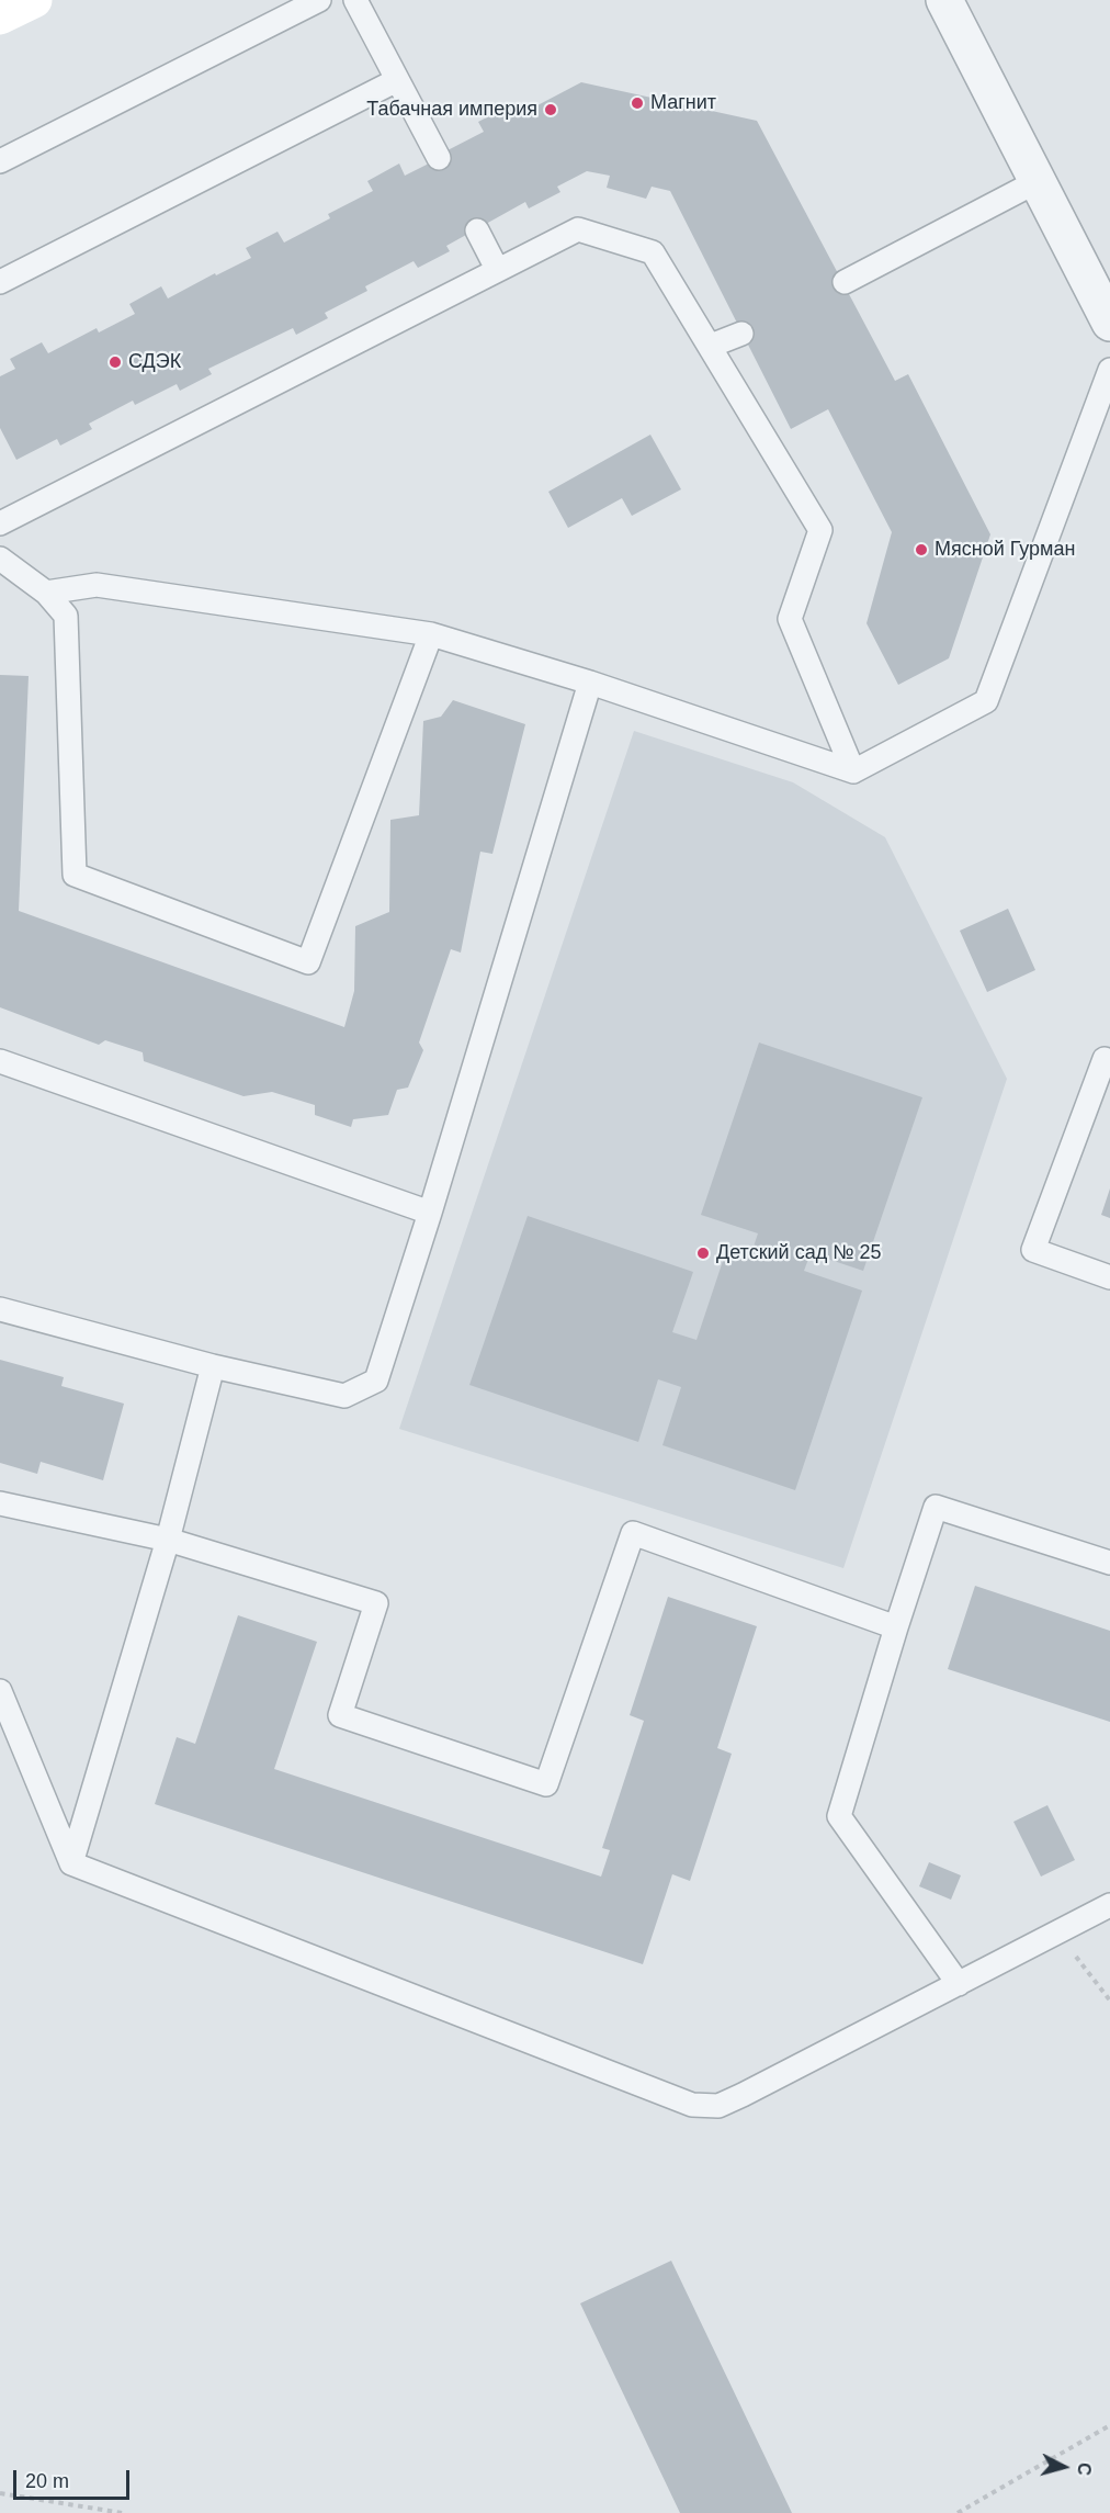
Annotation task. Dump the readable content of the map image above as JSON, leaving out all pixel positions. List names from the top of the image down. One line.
{"places":["Магнит","Табачная империя","СДЭК","Мясной Гурман","Детский сад № 25"],"scale_bar":"20 m","north":"right"}
